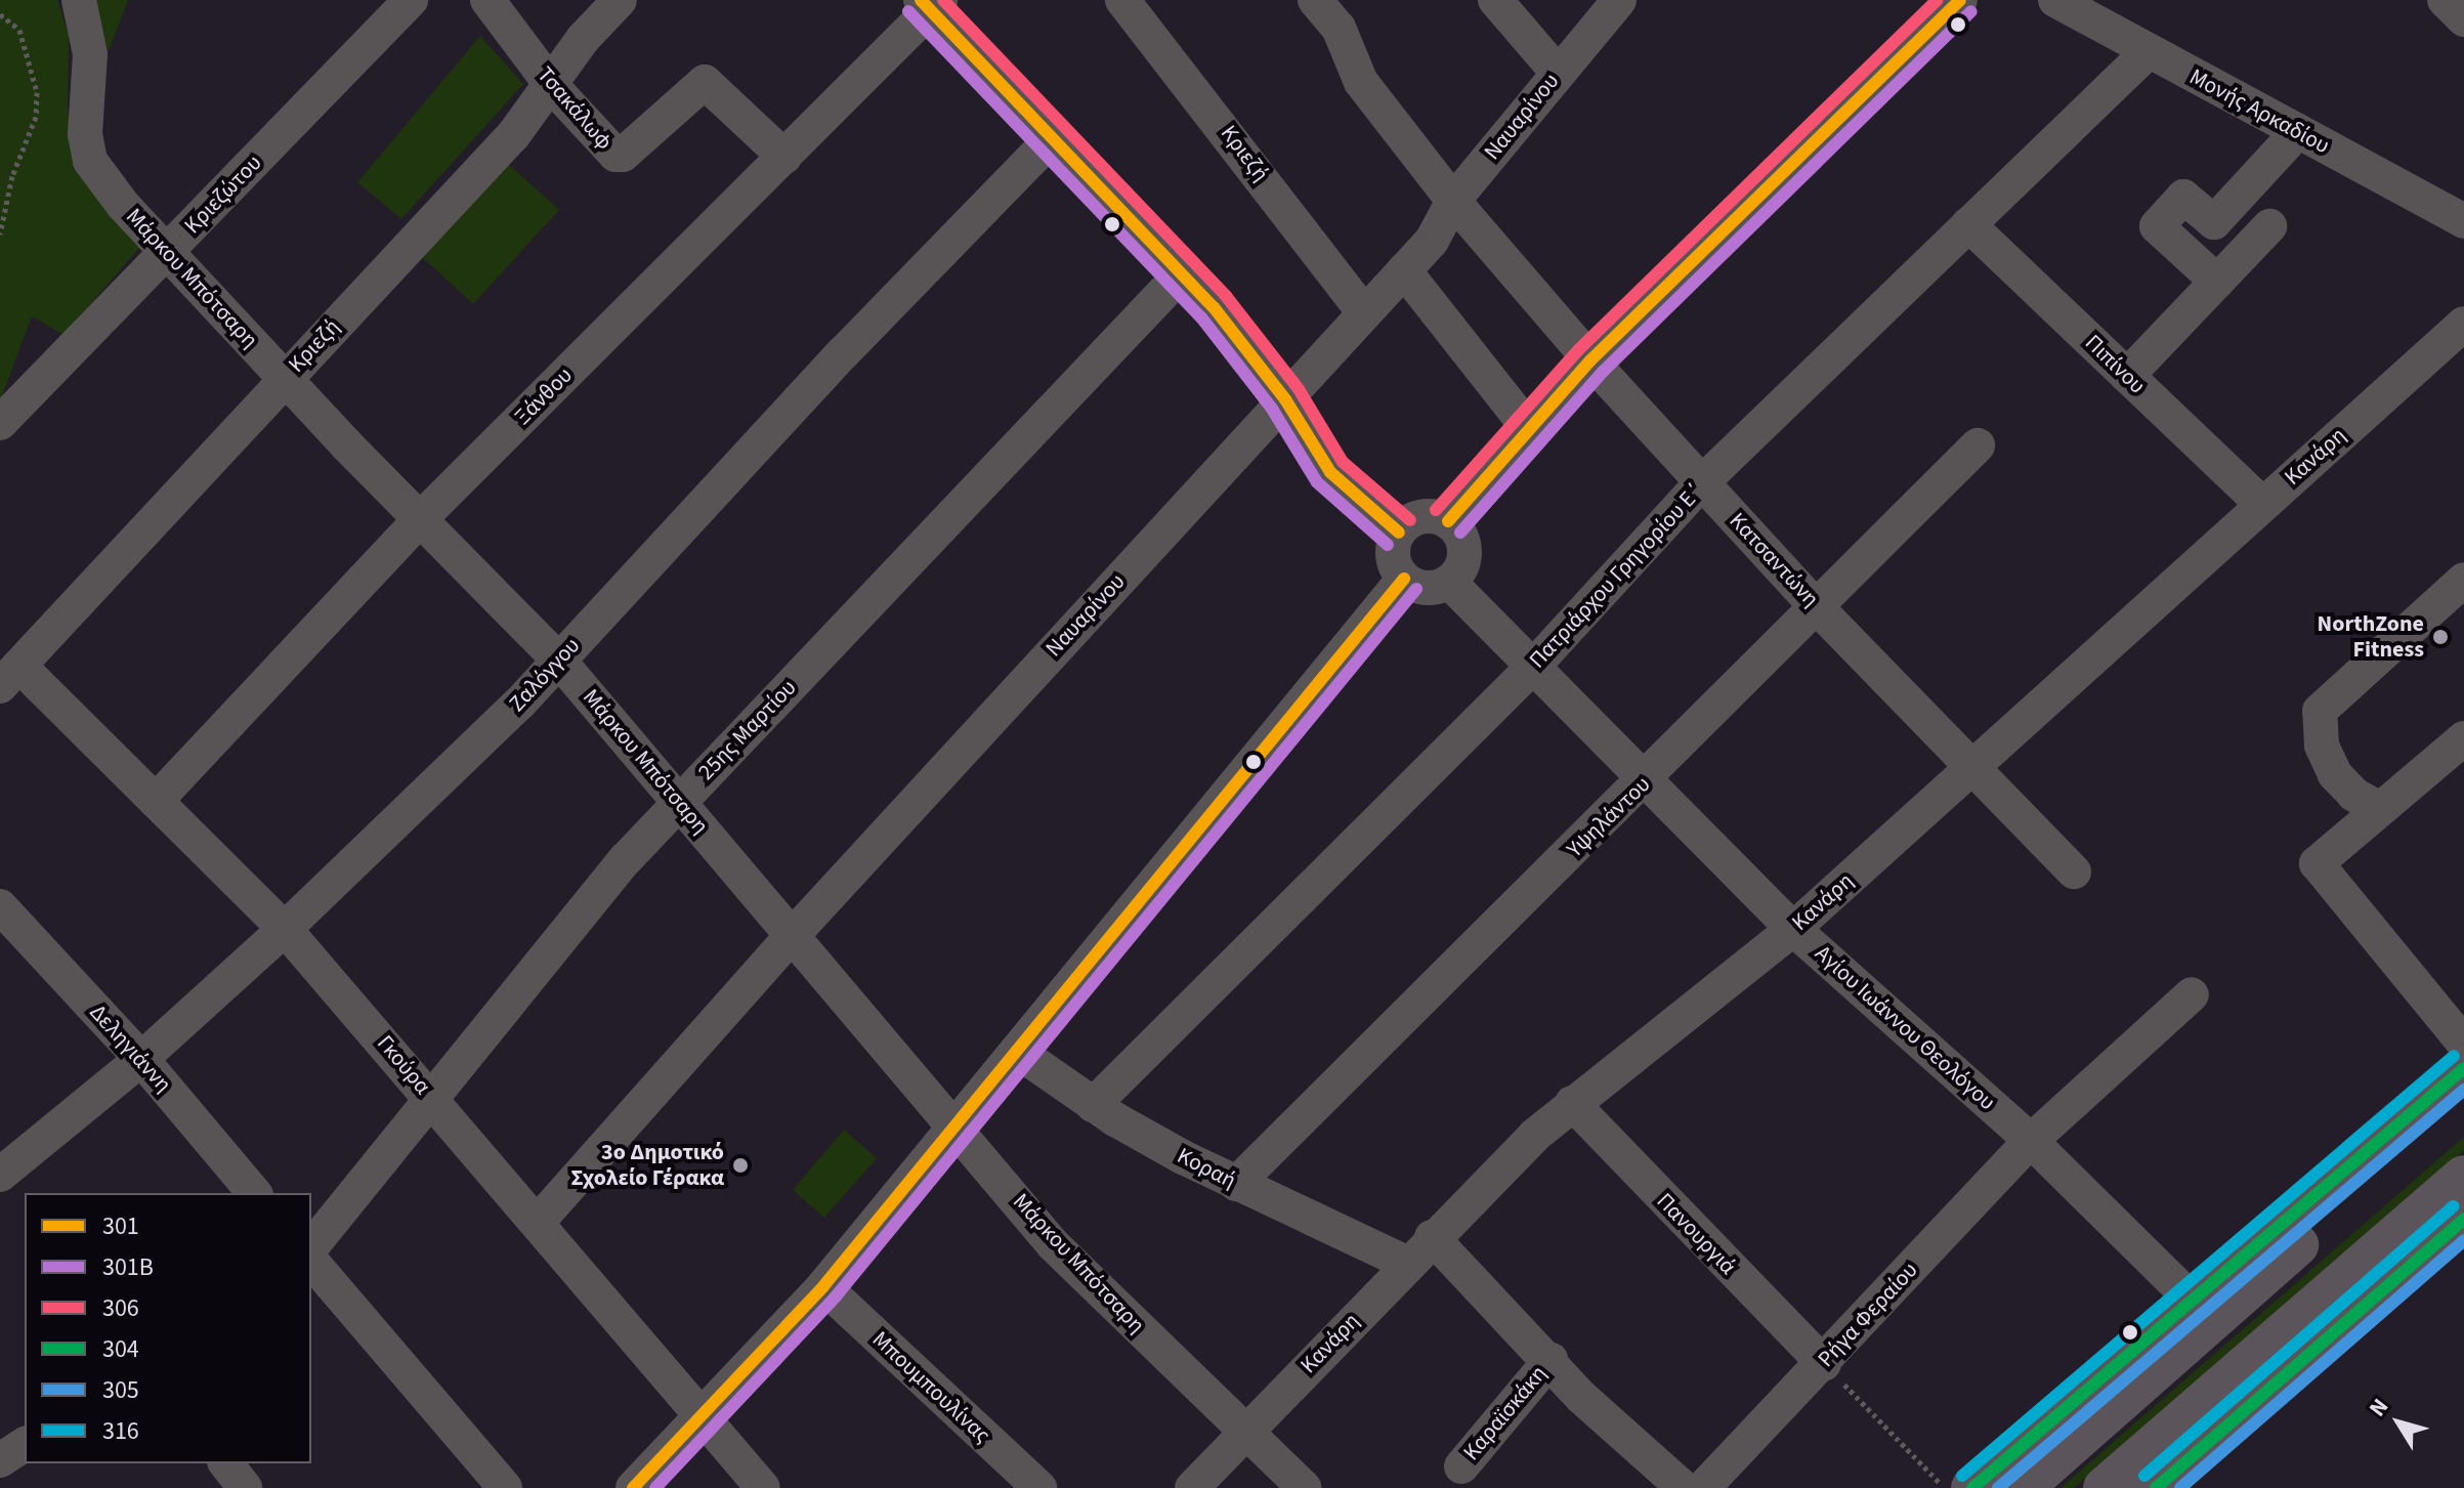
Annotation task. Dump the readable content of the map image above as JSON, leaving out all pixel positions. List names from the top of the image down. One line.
{"streets":{"street":["Τσακάλωφ","Μονής Αρκαδίου","Ναυαρίνου","Κριεζή","Κριεζώτου","Μάρκου Μπότσαρη","Πιπίνου","Ξάνθου","Κανάρη","Κατσαντώνη","Πατριάρχου Γρηγορίου Ε΄","Ζαλόγγου","25ης Μαρτίου","Υψηλάντου","Αγίου Ιωάννου Θεολόγου","Δεληγιάννη","Γκούρα","Κοραή","Πανουργιά","Ρήγα Φεραίου","Μπουμπουλίνας","Καραϊσκάκη"]},"crossings":[["Τσακάλωφ","Κριεζή"],["Τσακάλωφ","Ξάνθου"],["Μονής Αρκαδίου","Πατριάρχου Γρηγορίου Ε΄"],["Ναυαρίνου","Κριεζή"],["Ναυαρίνου","Μάρκου Μπότσαρη"],["Ναυαρίνου","Κατσαντώνη"],["Ναυαρίνου","Γκούρα"],["Κριεζή","Μάρκου Μπότσαρη"],["Κριεζή","Γκούρα"],["Κριεζώτου","Μάρκου Μπότσαρη"],["Μάρκου Μπότσαρη","Ξάνθου"],["Μάρκου Μπότσαρη","Κανάρη"],["Μάρκου Μπότσαρη","Ζαλόγγου"],["Μάρκου Μπότσαρη","25ης Μαρτίου"],["Πιπίνου","Κανάρη"],["Πιπίνου","Πατριάρχου Γρηγορίου Ε΄"],["Ξάνθου","Γκούρα"],["Κανάρη","Κατσαντώνη"],["Κανάρη","Αγίου Ιωάννου Θεολόγου"],["Κανάρη","Κοραή"],["Κανάρη","Πανουργιά"],["Κατσαντώνη","Πατριάρχου Γρηγορίου Ε΄"],["Κατσαντώνη","Υψηλάντου"],["Πατριάρχου Γρηγορίου Ε΄","Αγίου Ιωάννου Θεολόγου"],["Πατριάρχου Γρηγορίου Ε΄","Κοραή"],["Ζαλόγγου","Δεληγιάννη"],["Ζαλόγγου","Γκούρα"],["25ης Μαρτίου","Γκούρα"],["Υψηλάντου","Αγίου Ιωάννου Θεολόγου"],["Υψηλάντου","Κοραή"],["Αγίου Ιωάννου Θεολόγου","Ρήγα Φεραίου"],["Πανουργιά","Ρήγα Φεραίου"]],"places":["NorthZone Fitness","3ο Δημοτικό Σχολείο Γέρακα"],"lines":["transit line 301","transit line 306","transit line 301B","transit line 316","transit line 304","transit line 305"],"legend":["301","301B","306","304","305","316"],"north":"top left"}
